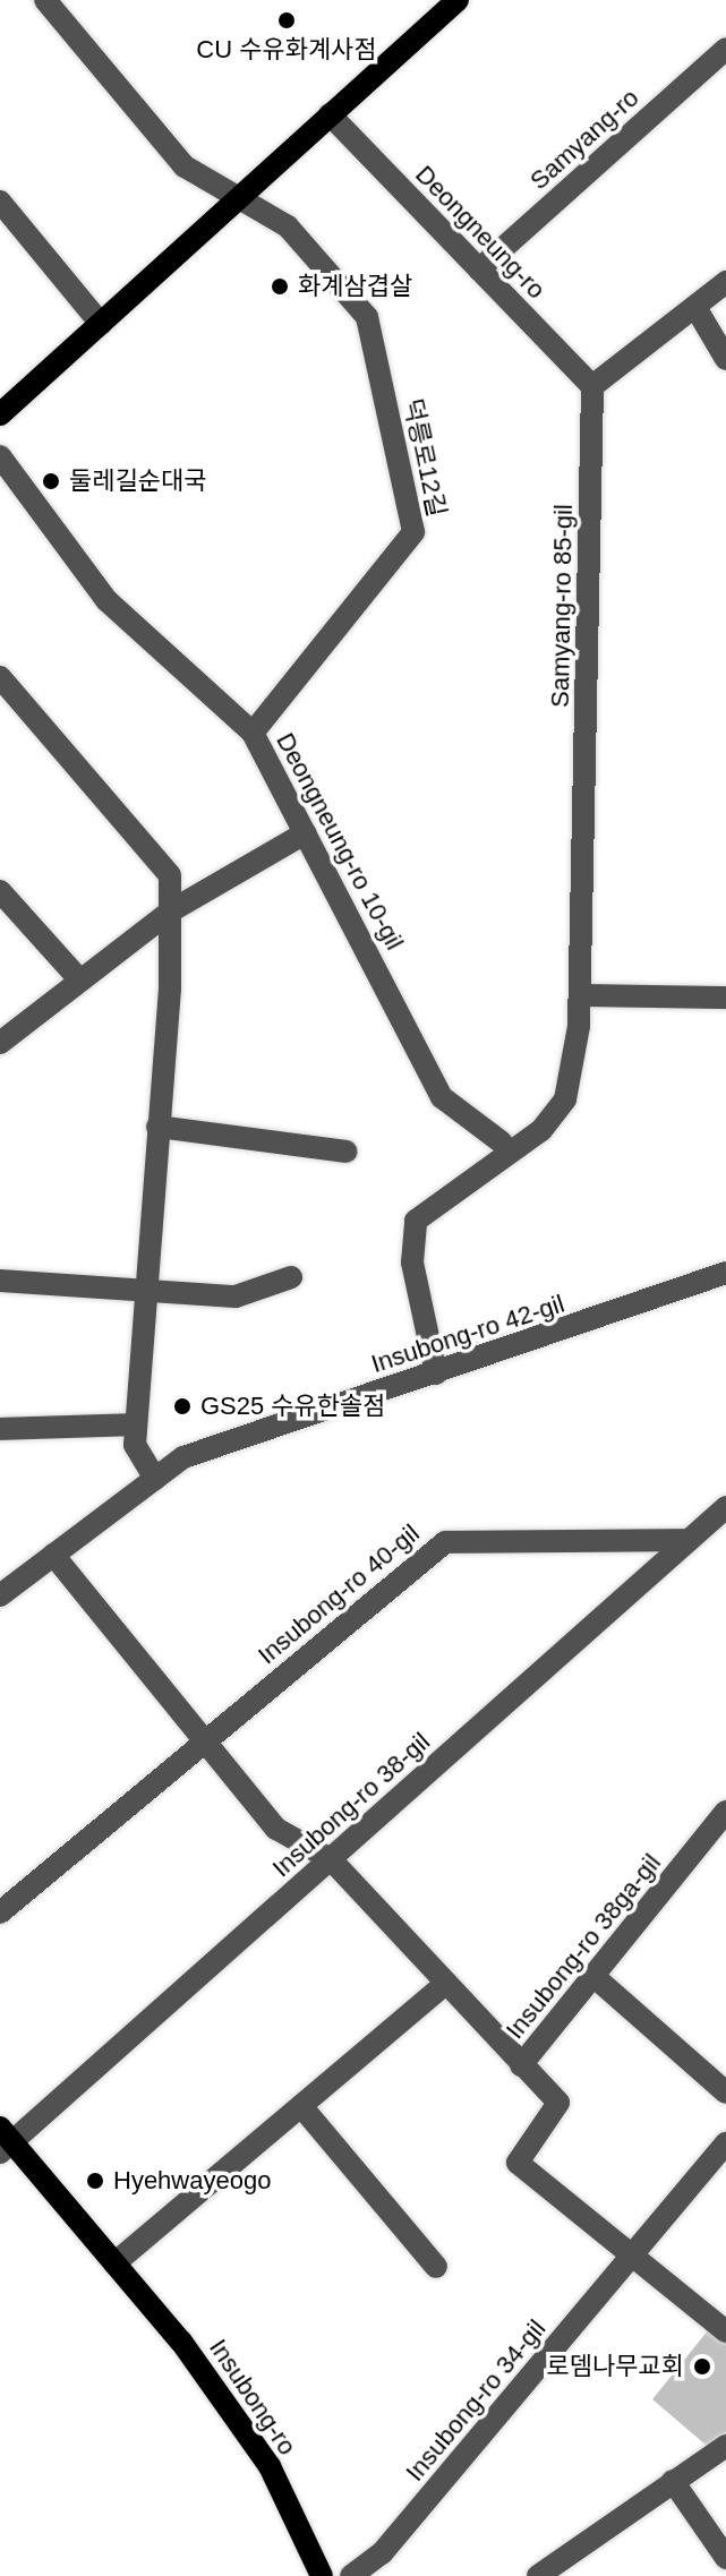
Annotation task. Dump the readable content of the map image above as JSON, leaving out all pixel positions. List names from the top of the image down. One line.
{"streets":{"main road":["Insubong-ro"],"street":["Samyang-ro","Deongneung-ro","덕릉로12길","Samyang-ro 85-gil","Deongneung-ro 10-gil","Insubong-ro 42-gil","Insubong-ro 40-gil","Insubong-ro 38-gil","Insubong-ro 38ga-gil","Insubong-ro 34-gil"]},"crossings":[["Samyang-ro","Deongneung-ro"],["Deongneung-ro","Samyang-ro 85-gil"],["덕릉로12길","Deongneung-ro 10-gil"],["Samyang-ro 85-gil","Insubong-ro 42-gil"],["Insubong-ro 40-gil","Insubong-ro 38-gil"],["Insubong-ro 38-gil","Insubong-ro 38ga-gil"],["Insubong-ro 38-gil","Insubong-ro"]],"places":["CU 수유화계사점","화계삼겹살","둘레길순대국","GS25 수유한솔점","Hyehwayeogo","로뎀나무교회"]}
